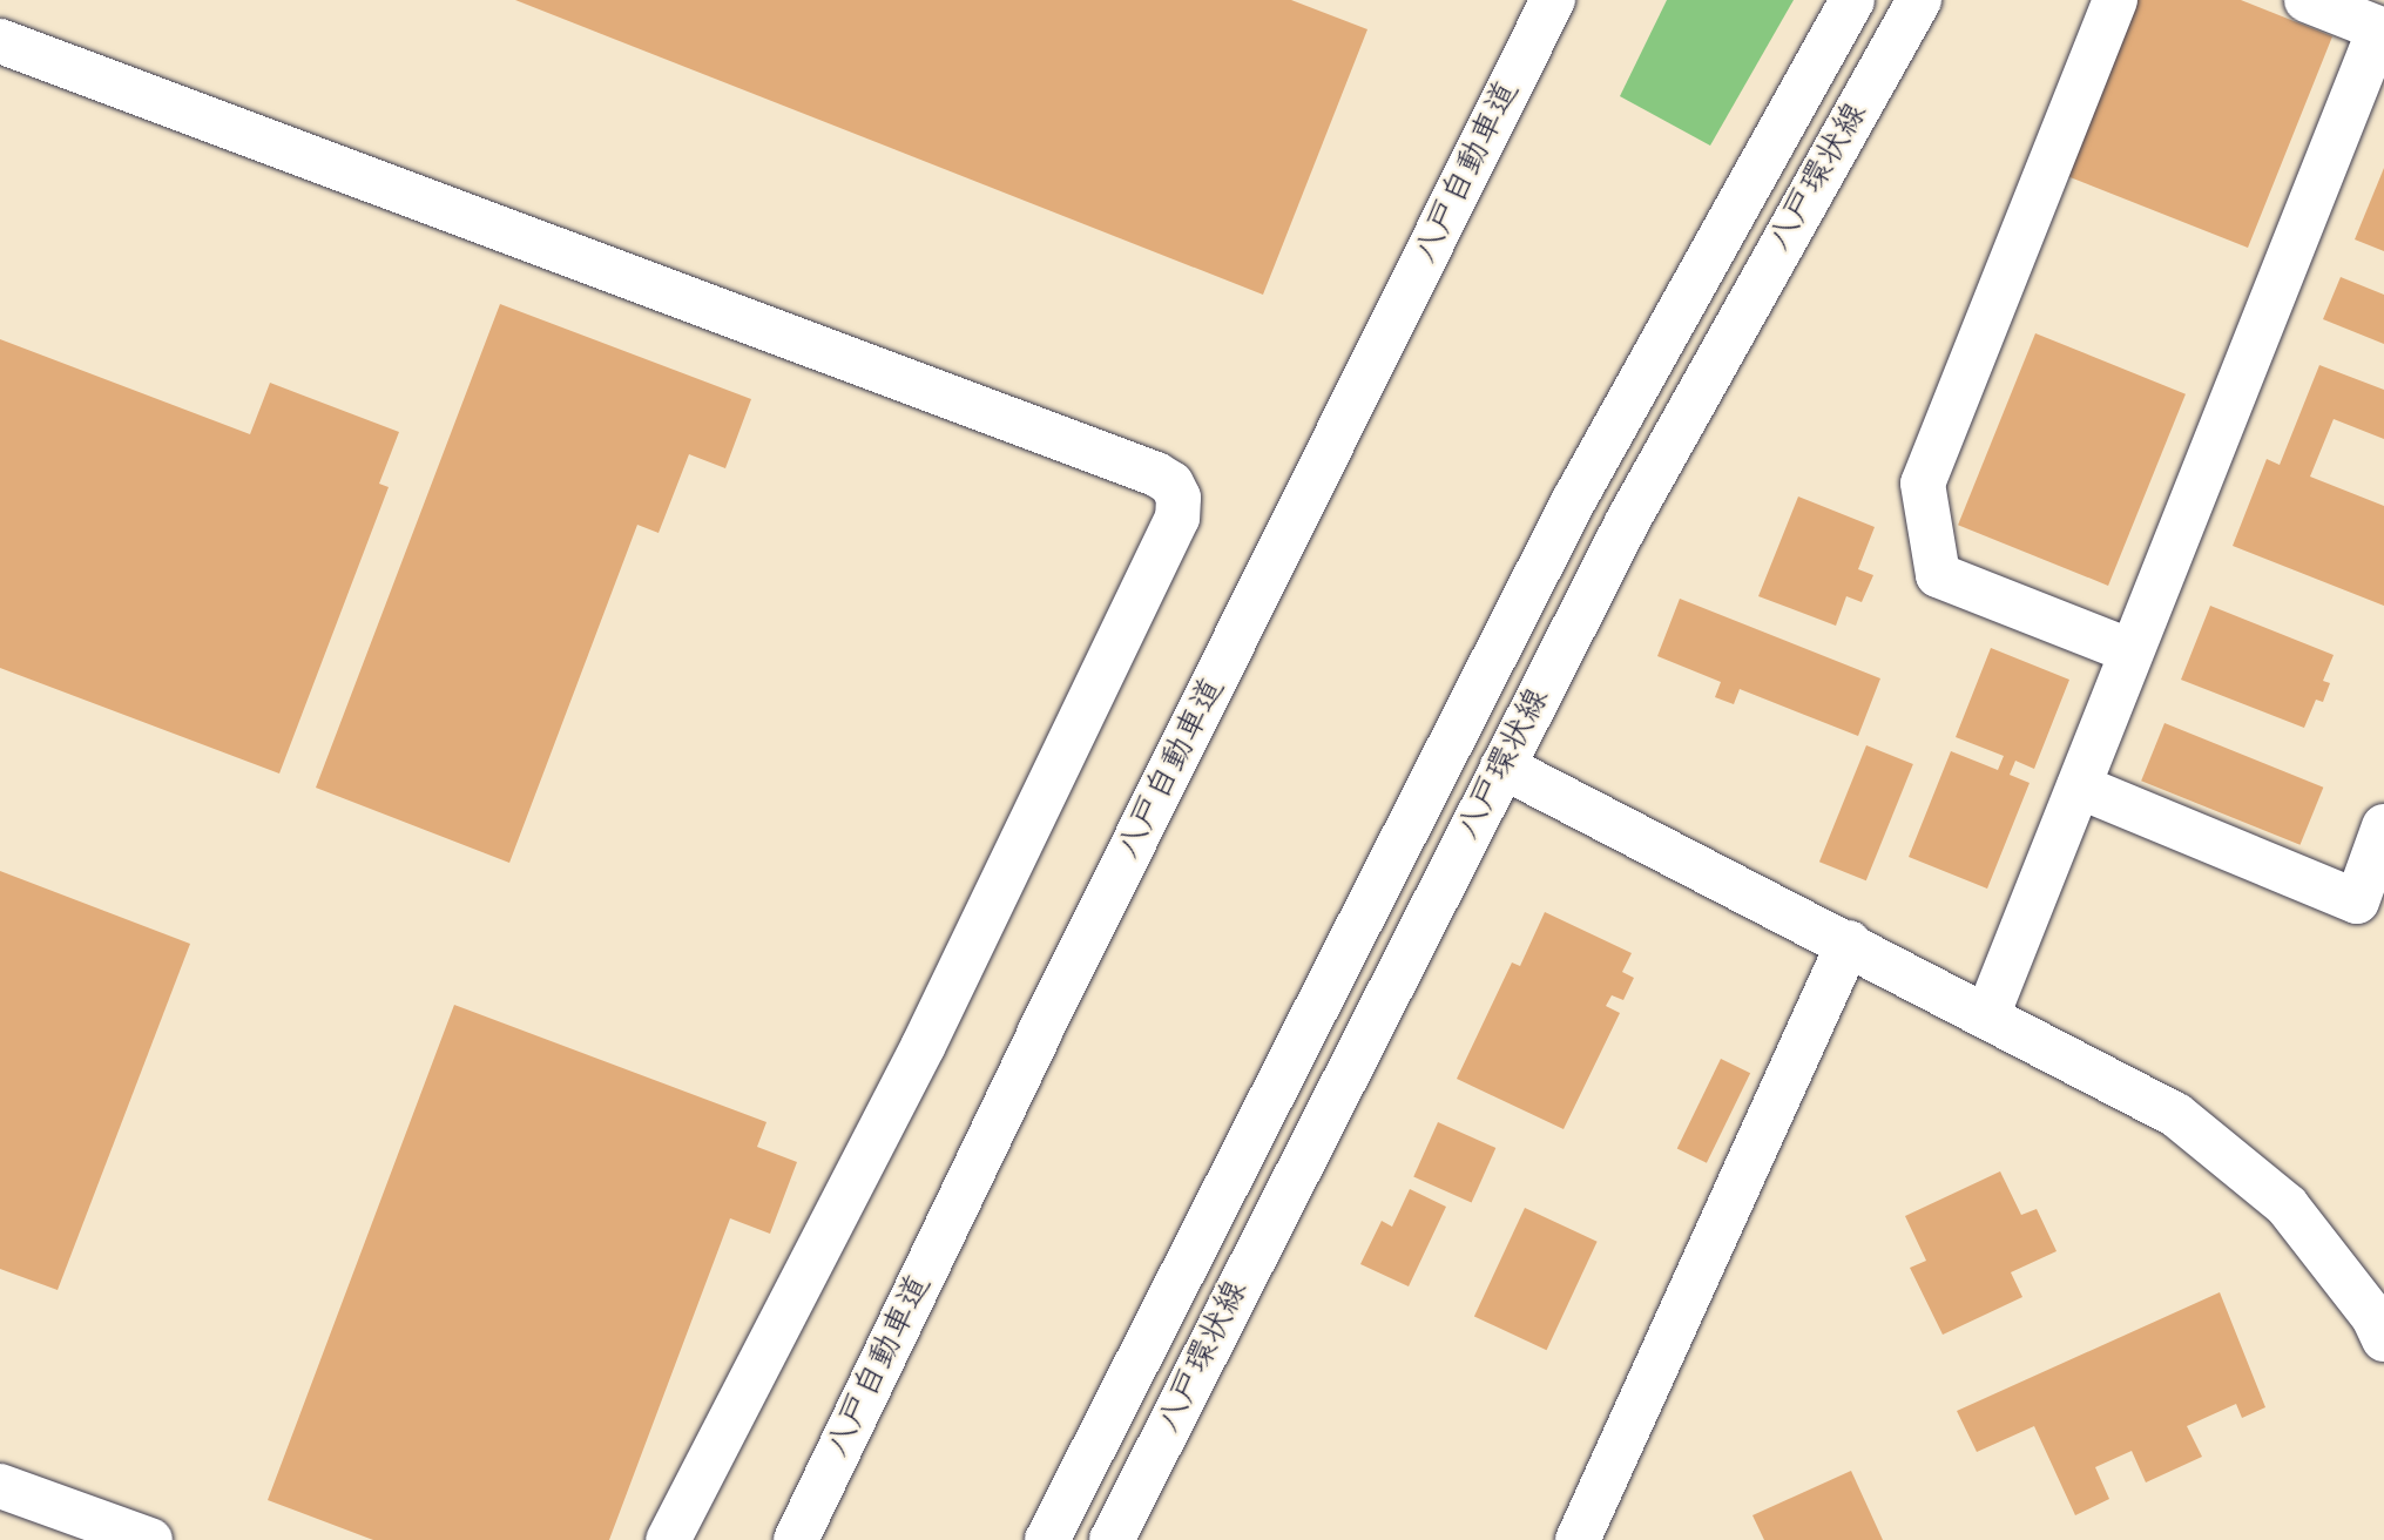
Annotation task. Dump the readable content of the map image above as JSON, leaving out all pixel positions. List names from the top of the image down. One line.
{"streets":{"main road":["八戸自動車道","八戸環状線"]}}
